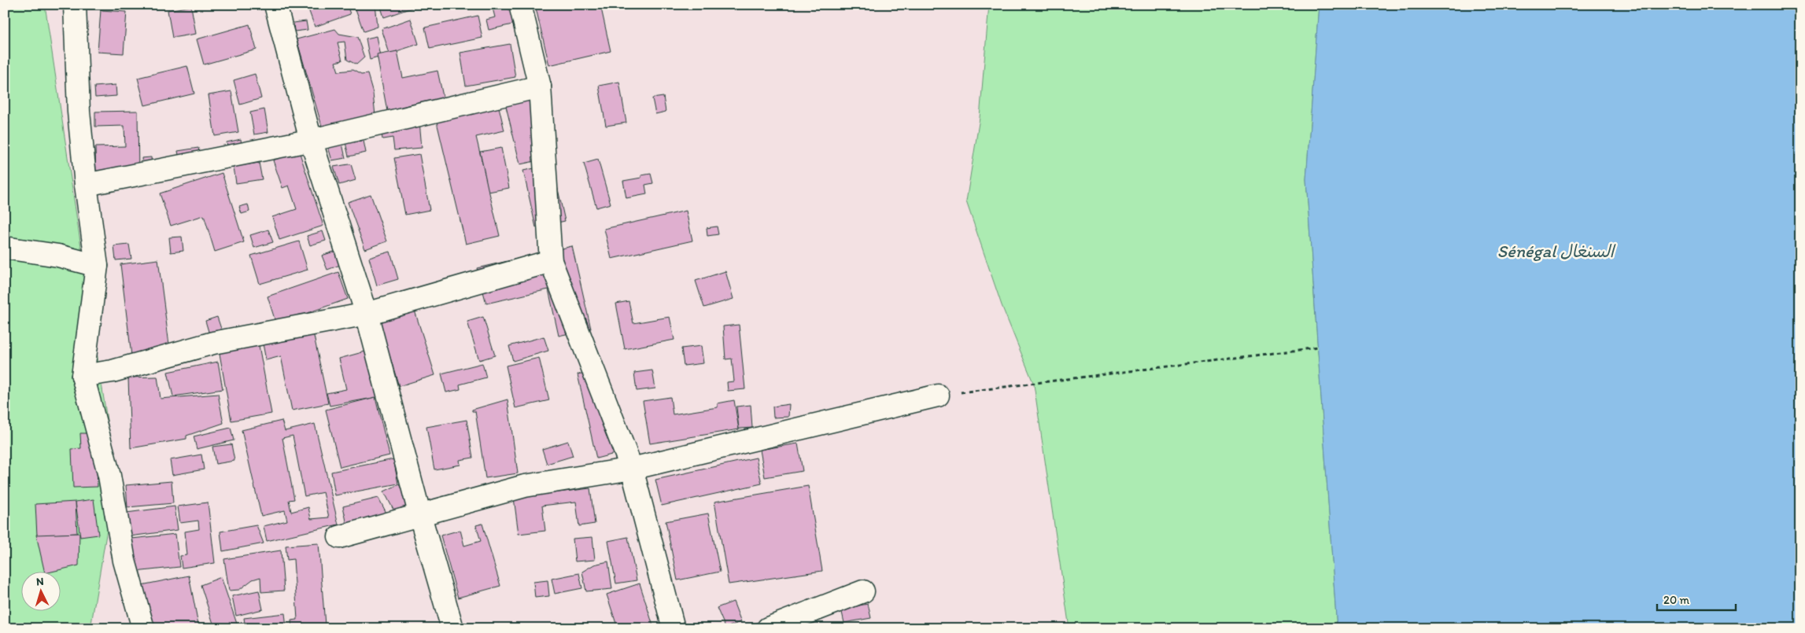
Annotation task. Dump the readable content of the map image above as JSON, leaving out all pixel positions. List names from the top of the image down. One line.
{"water":["Sénégal السنغال"],"scale_bar":"20 m","north":"top"}
